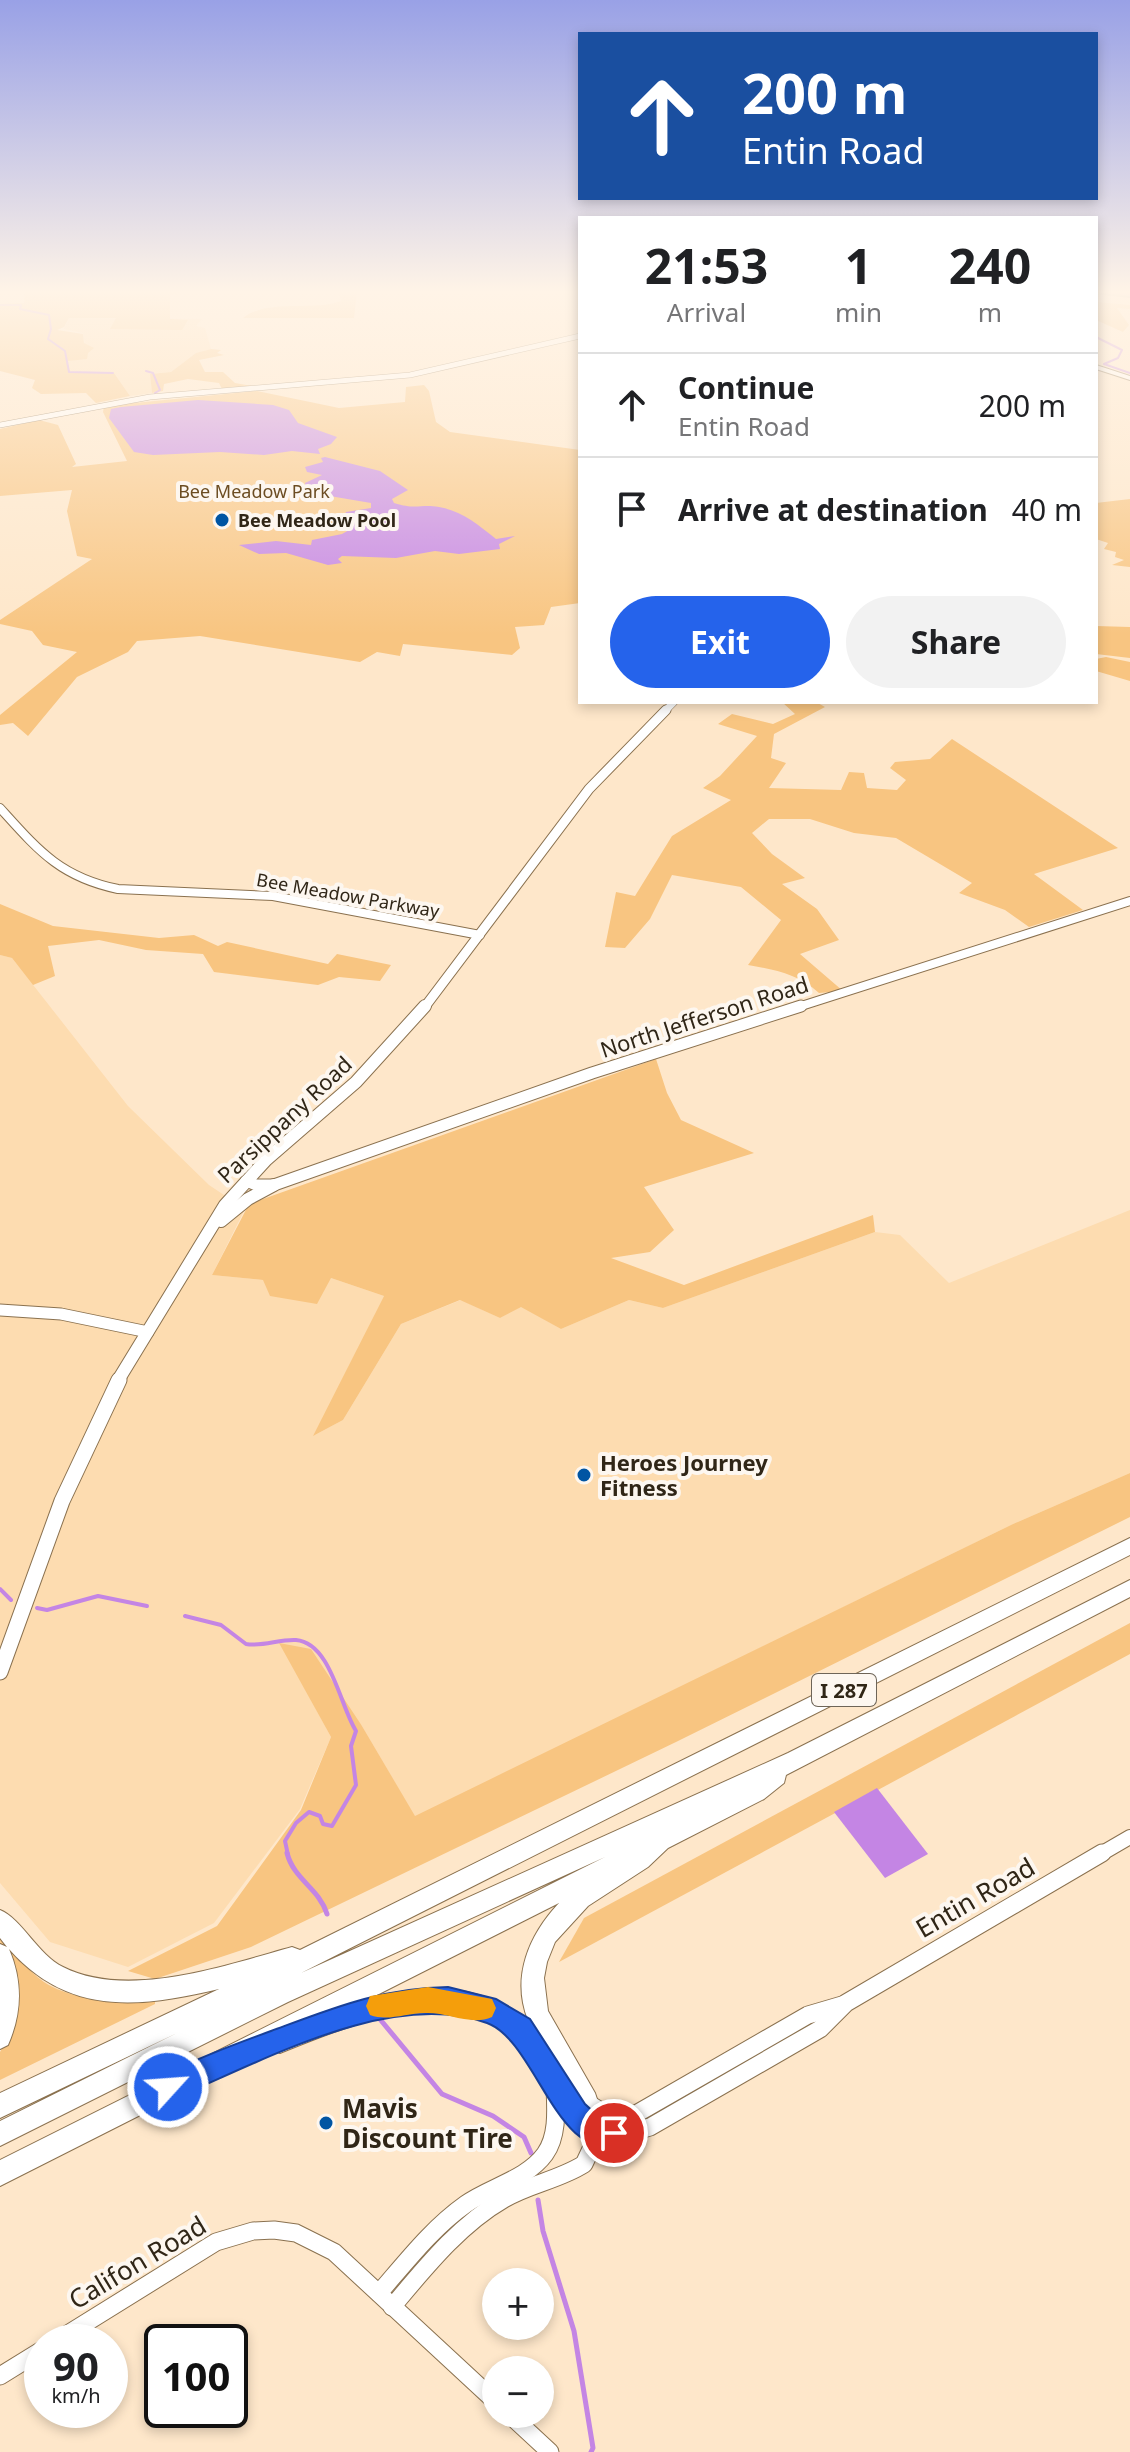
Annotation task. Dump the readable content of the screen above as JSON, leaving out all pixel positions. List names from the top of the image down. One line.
{"streets":{"highway":["I 287"],"main road":["Parsippany Road"],"street":["Bee Meadow Parkway","North Jefferson Road","Entin Road","Califon Road"]},"crossings":[["Bee Meadow Parkway","Parsippany Road"],["North Jefferson Road","Parsippany Road"]],"parks":["Bee Meadow Park"],"places":["Bee Meadow Pool","Heroes Journey Fitness","Mavis Discount Tire"],"page":{"turn":["200 m","Entin Road"],"eta":["21:53","Arrival","1","min","240","m"],"list":[{"name":"Continue","note":"Entin Road","value":"200 m"},{"name":"Arrive at destination","value":"40 m"}],"buttons":["Exit","Share"],"map_buttons":["+","−"],"speed":"90 km/h","limit":"100"}}
